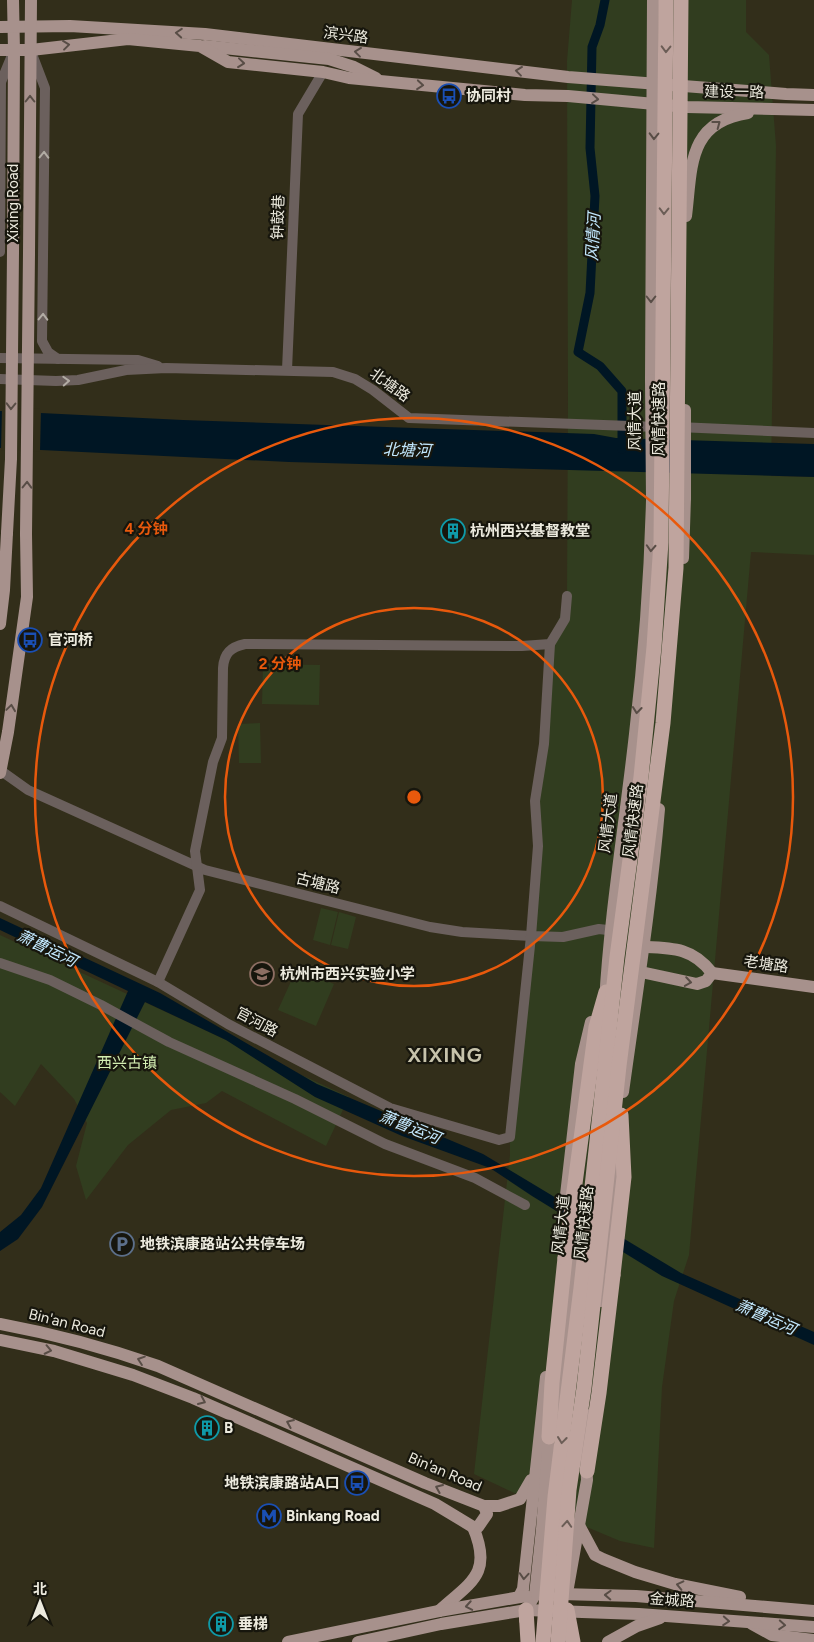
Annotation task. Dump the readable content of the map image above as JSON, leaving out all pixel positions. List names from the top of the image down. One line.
{"streets":{"highway":["风情快速路"],"main road":["滨兴路","建设一路","Xixing Road","风情大道","老塘路","Bin'an Road","金城路"],"street":["钟鼓巷","北塘路","古塘路","官河路"]},"crossings":[["滨兴路","建设一路"],["滨兴路","Xixing Road"],["滨兴路","风情大道"],["建设一路","风情大道"],["Xixing Road","北塘路"],["Xixing Road","古塘路"],["钟鼓巷","北塘路"],["风情快速路","风情大道"],["风情大道","古塘路"],["风情大道","金城路"],["古塘路","官河路"]],"districts":["XIXING"],"water":["风情河","北塘河","萧曹运河"],"parks":["西兴古镇"],"places":{"bus stop":["协同村","官河桥","地铁滨康路站A口"],"building":["杭州西兴基督教堂","B","垂梯"],"school or university":["杭州市西兴实验小学"],"parking":["地铁滨康路站公共停车场"],"metro station":["Binkang Road"]},"north":"top","rings":["4 分钟","2 分钟"]}
